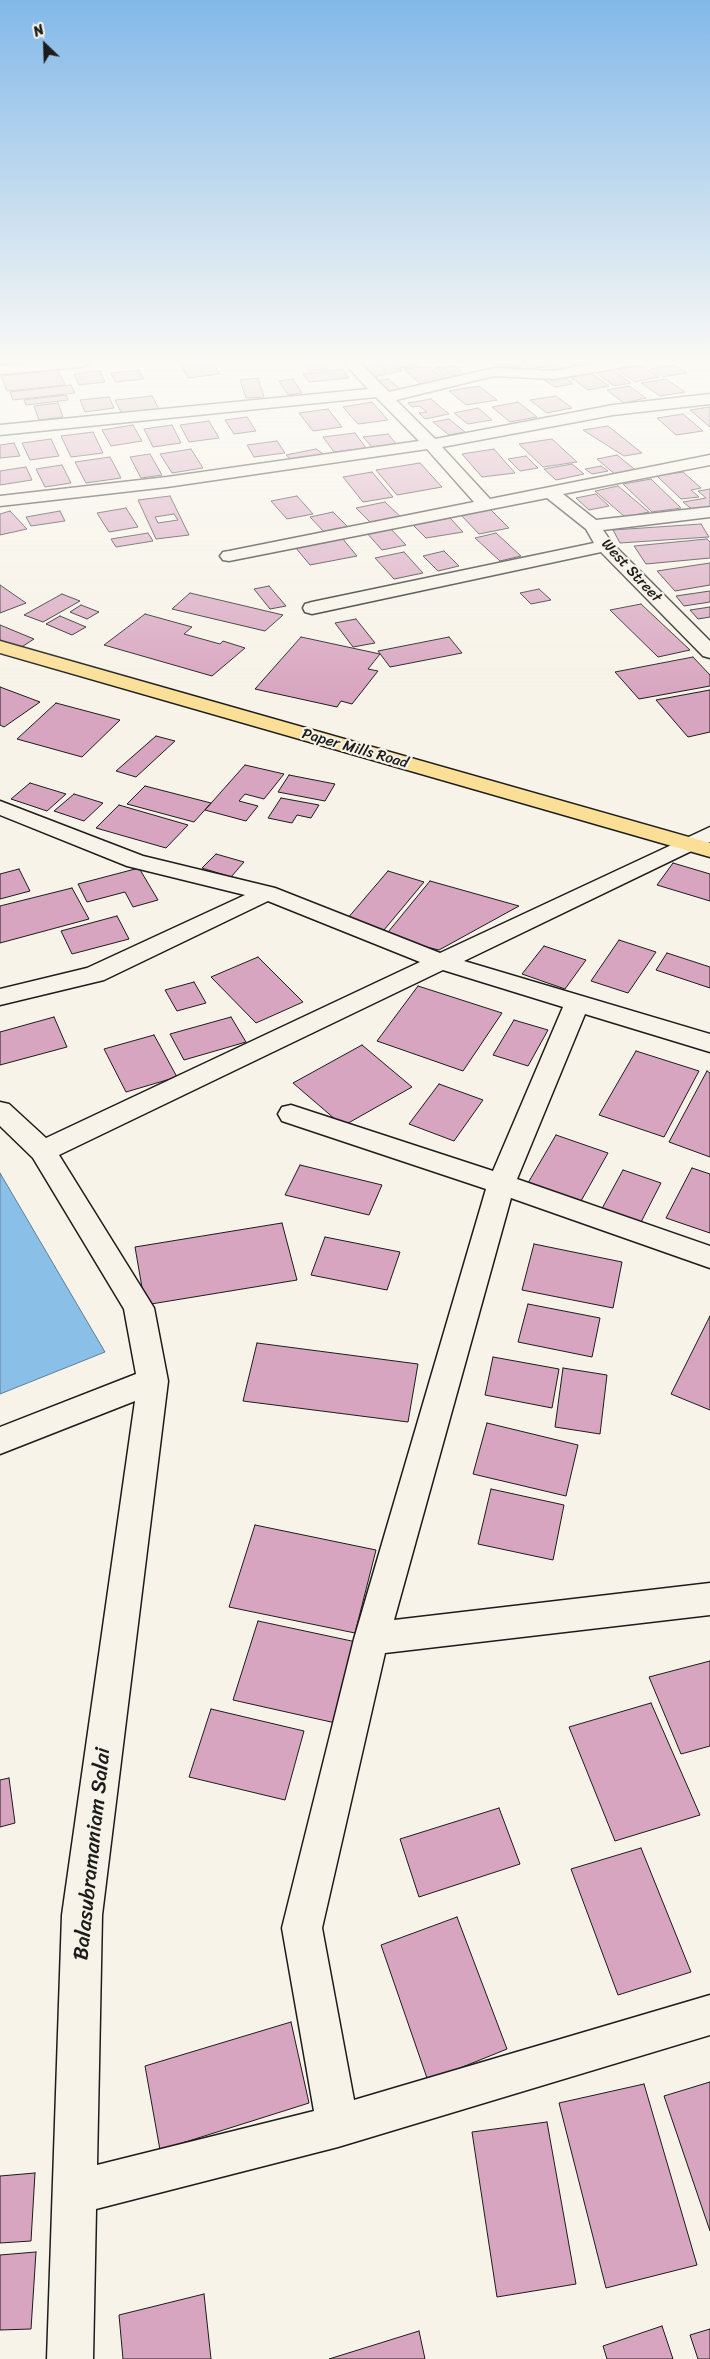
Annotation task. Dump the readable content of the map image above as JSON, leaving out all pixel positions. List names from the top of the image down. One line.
{"streets":{"main road":["Paper Mills Road"],"street":["West Street","Balasubramaniam Salai"]},"north":"top left"}
